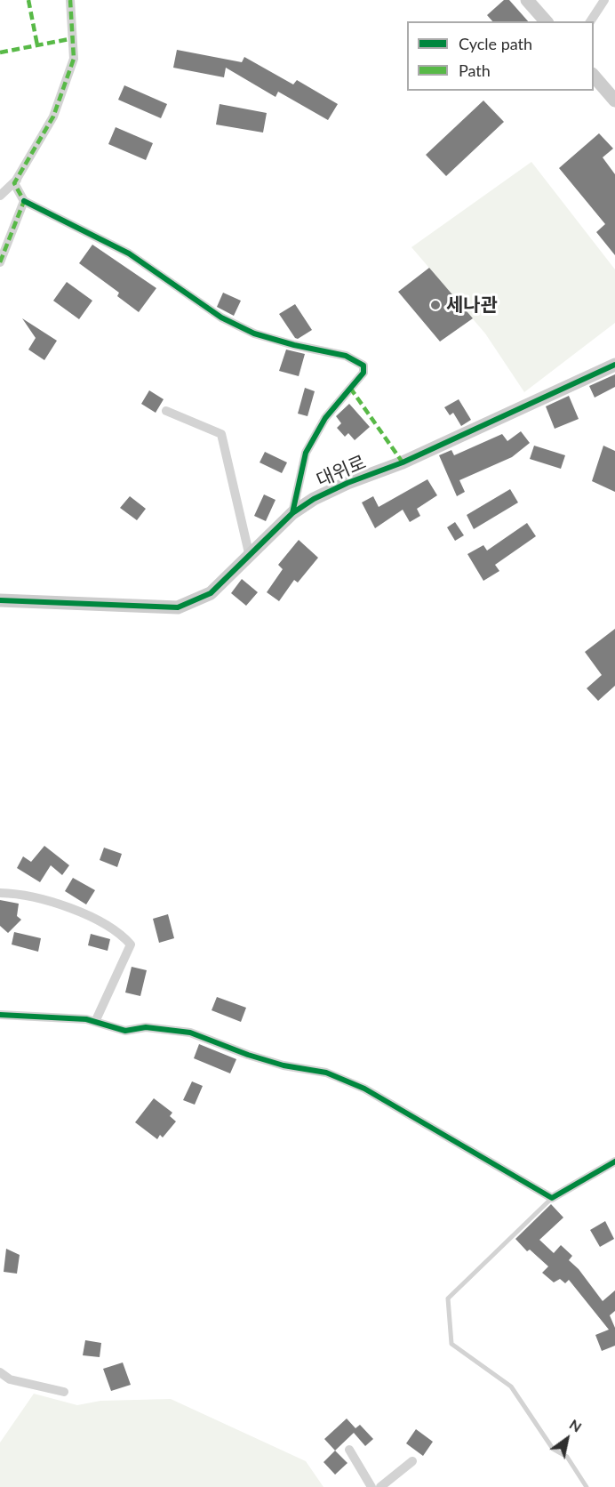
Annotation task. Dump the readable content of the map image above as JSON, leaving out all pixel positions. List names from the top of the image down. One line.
{"streets":{"street":["대위로"]},"places":["세나관"],"legend":["Cycle path","Path"],"north":"top right"}
